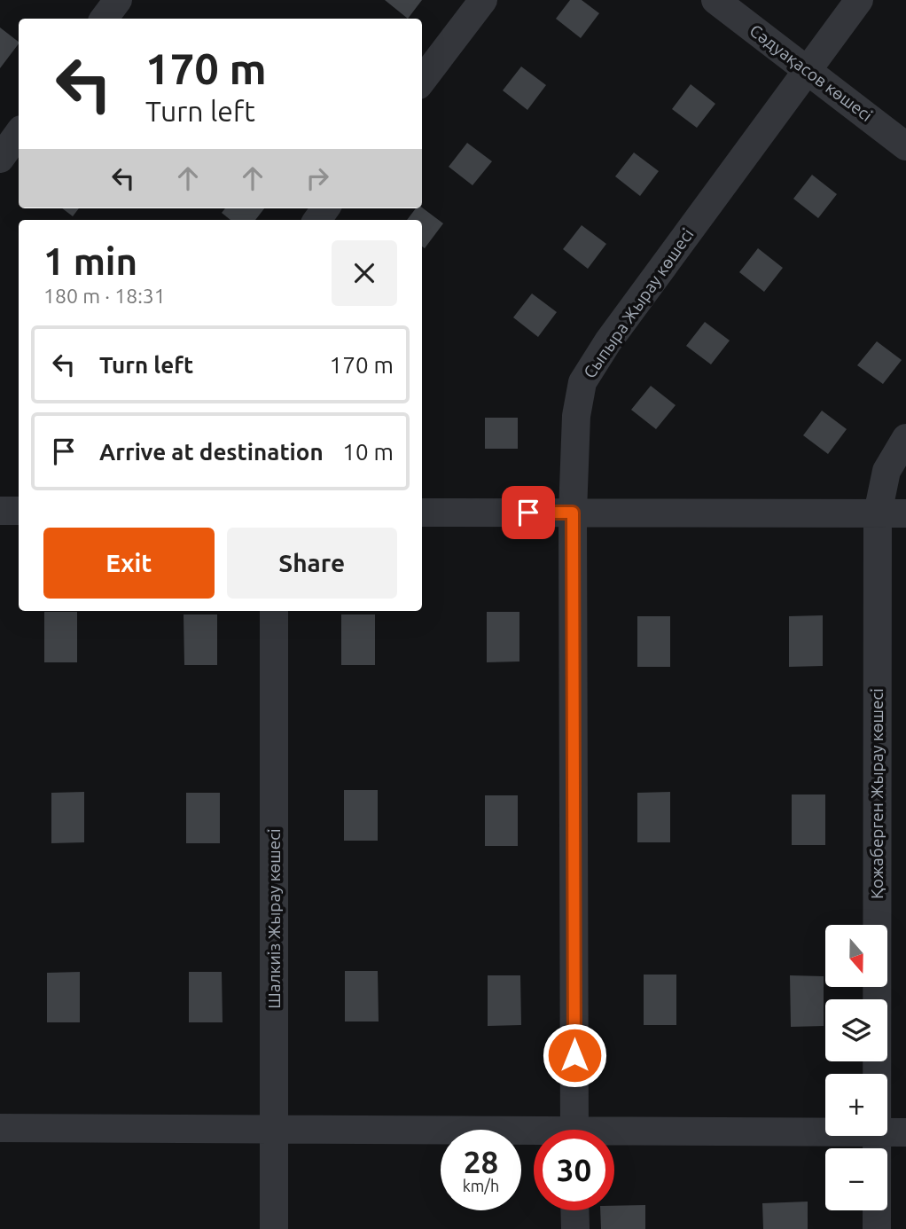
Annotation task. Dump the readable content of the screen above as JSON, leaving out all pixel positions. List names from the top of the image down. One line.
{"streets":{"street":["Сәдуақасов көшесі","Сыпыра Жырау көшесі","Қожаберген Жырау көшесі","Шалкиіз Жырау көшесі"]},"crossings":[["Сәдуақасов көшесі","Сыпыра Жырау көшесі"]],"north":"bottom","page":{"turn":["170 m","Turn left"],"heading":["1 min","180 m · 18:31"],"list":[{"name":"Turn left","value":"170 m"},{"name":"Arrive at destination","value":"10 m"}],"buttons":["Exit","Share"],"map_buttons":["+","−"],"speed":"28 km/h","limit":"30"}}
